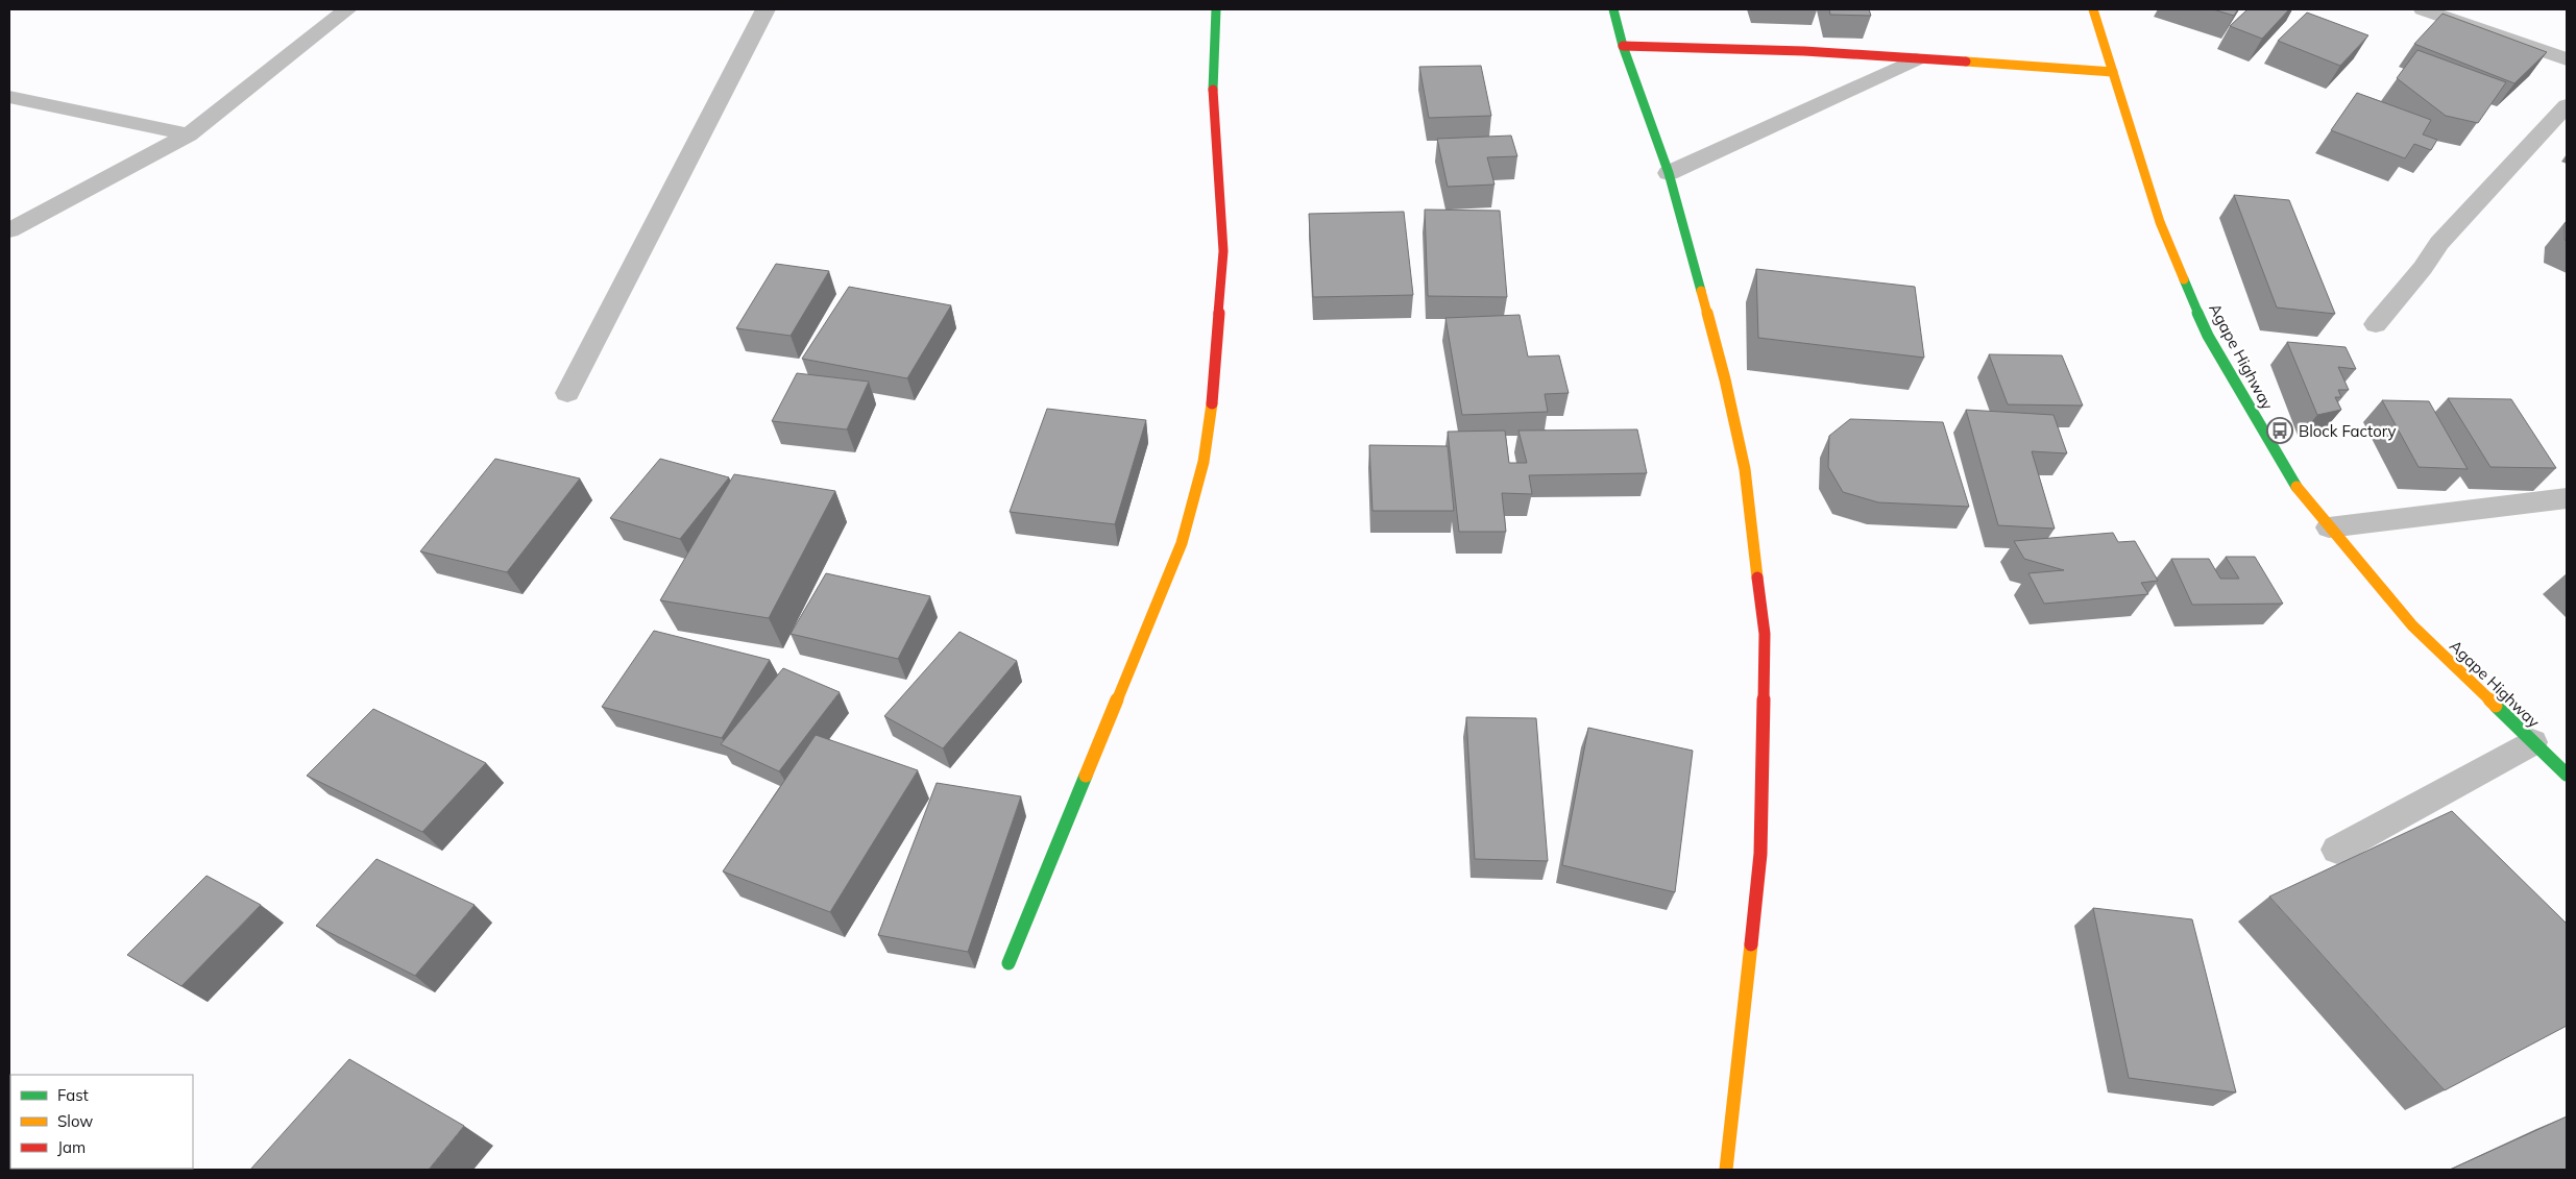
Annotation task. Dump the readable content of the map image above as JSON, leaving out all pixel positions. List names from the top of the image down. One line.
{"streets":{"street":["Agape Highway"]},"places":{"bus stop":["Block Factory"]},"legend":["Fast","Slow","Jam"]}
